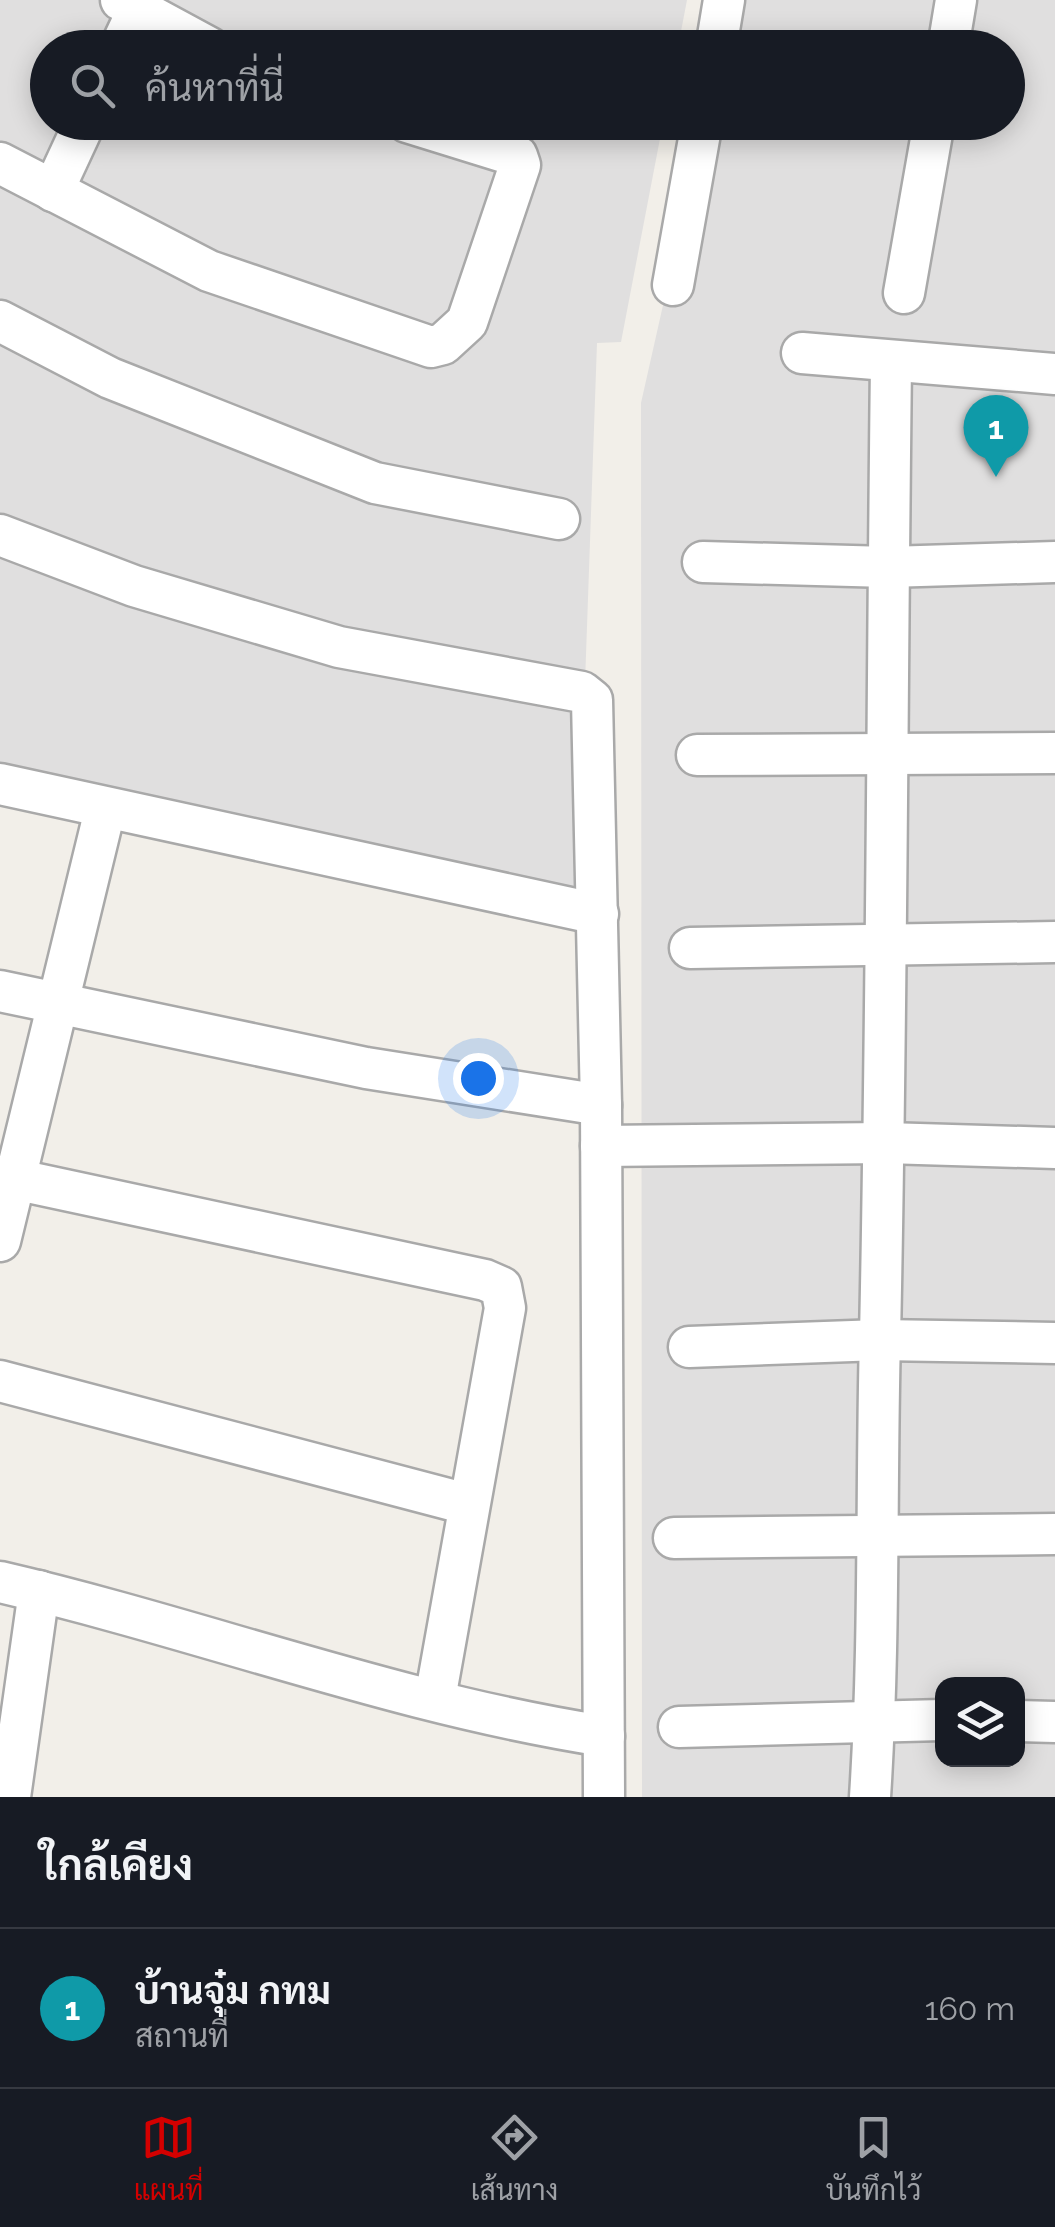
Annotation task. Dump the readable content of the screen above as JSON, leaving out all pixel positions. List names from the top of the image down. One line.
{"page":{"search":"ค้นหาที่นี่","pins":"1","heading":"ใกล้เคียง","list":[{"mark":"1","name":"บ้านจุ๋ม กทม","note":"สถานที่","value":"160 m"}],"nav":["แผนที่","เส้นทาง","บันทึกไว้"]}}
